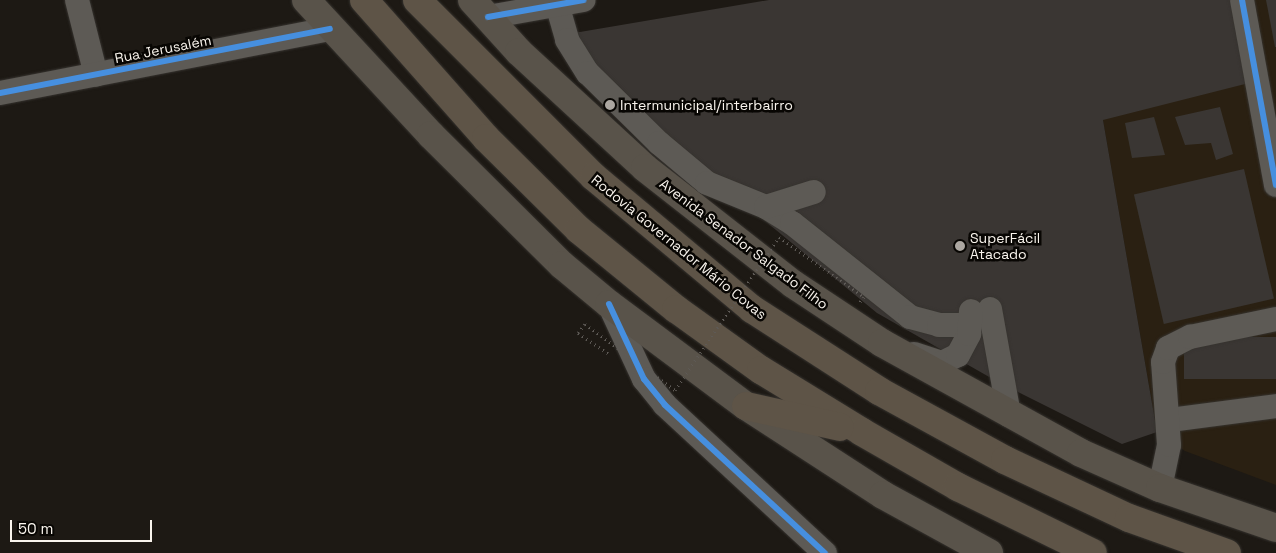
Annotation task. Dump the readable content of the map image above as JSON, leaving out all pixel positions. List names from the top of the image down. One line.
{"streets":{"highway":["Rodovia Governador Mário Covas"],"main road":["Avenida Senador Salgado Filho"],"street":["Rua Jerusalém"]},"places":["Intermunicipal/interbairro","SuperFácil Atacado"],"scale_bar":"50 m"}
